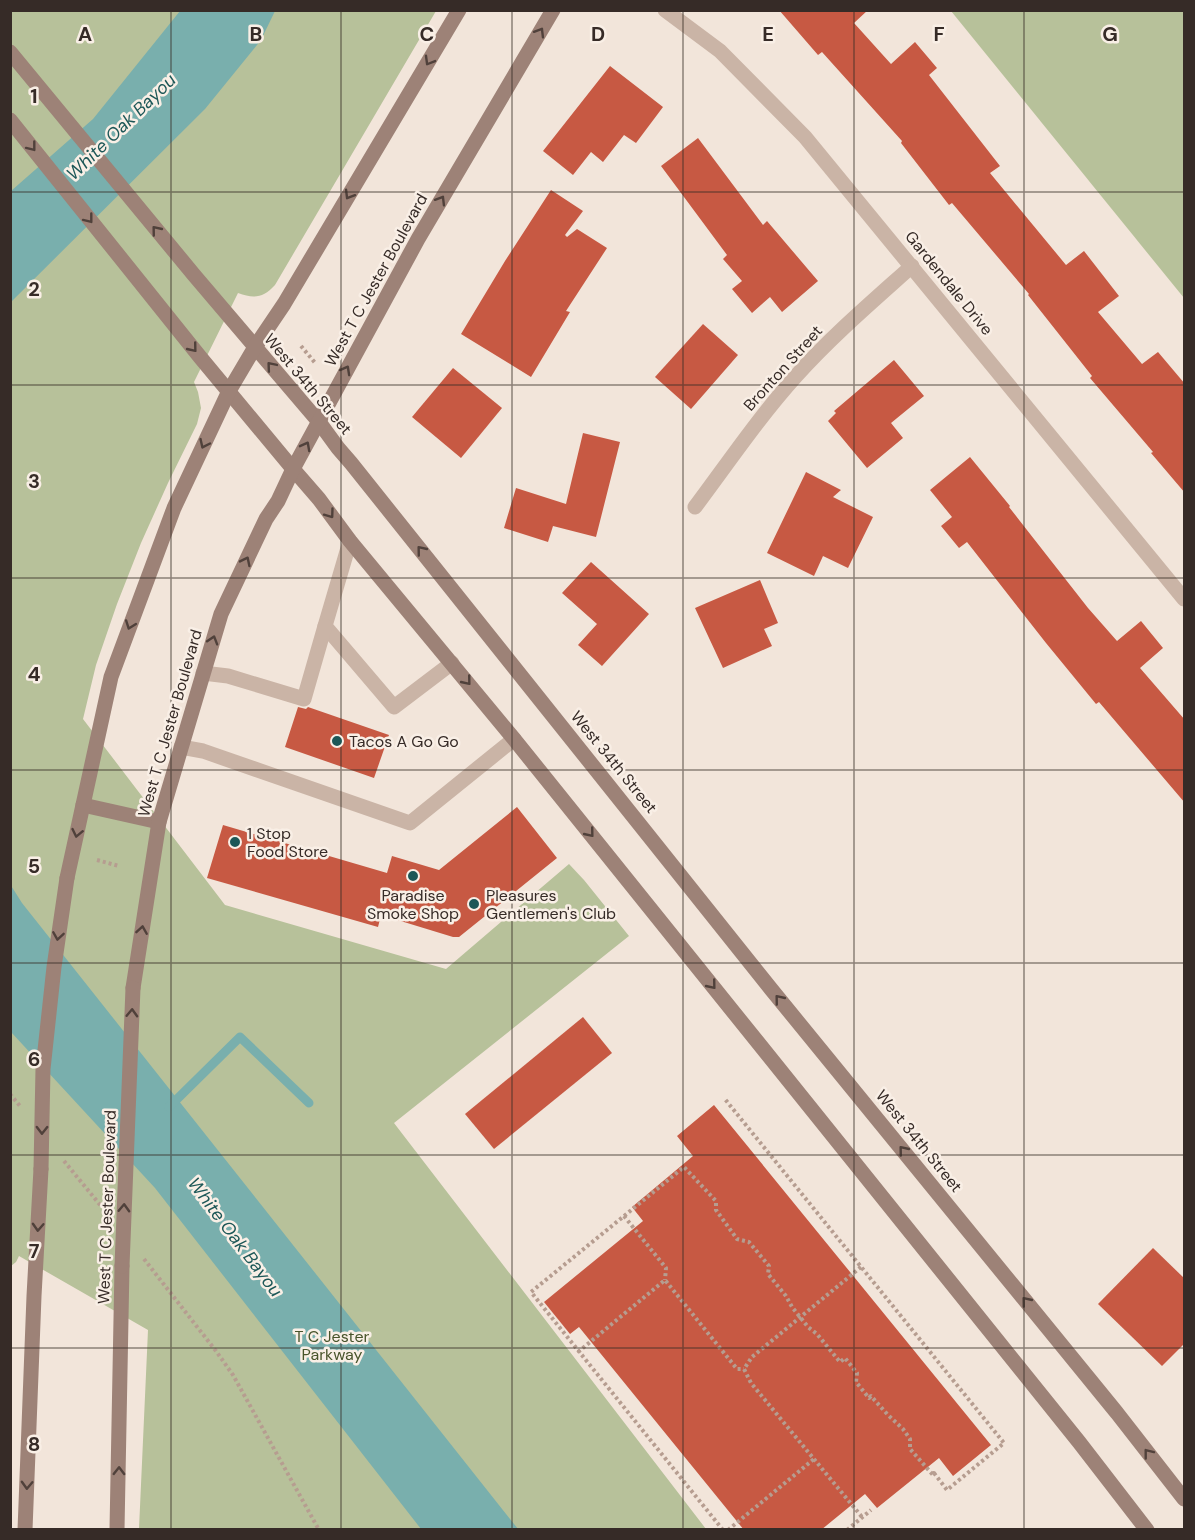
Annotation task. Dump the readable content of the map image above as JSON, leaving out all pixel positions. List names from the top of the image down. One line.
{"streets":{"main road":["West T C Jester Boulevard","West 34th Street"],"street":["Gardendale Drive","Bronton Street"]},"crossings":[["West T C Jester Boulevard","West 34th Street"],["Gardendale Drive","Bronton Street"]],"water":["White Oak Bayou"],"parks":["T C Jester Parkway"],"places":["Tacos A Go Go","1 Stop Food Store","Paradise Smoke Shop","Pleasures Gentlemen's Club"],"grid":{"columns":["A","B","C","D","E","F","G"],"rows":["1","2","3","4","5","6","7","8"]}}
